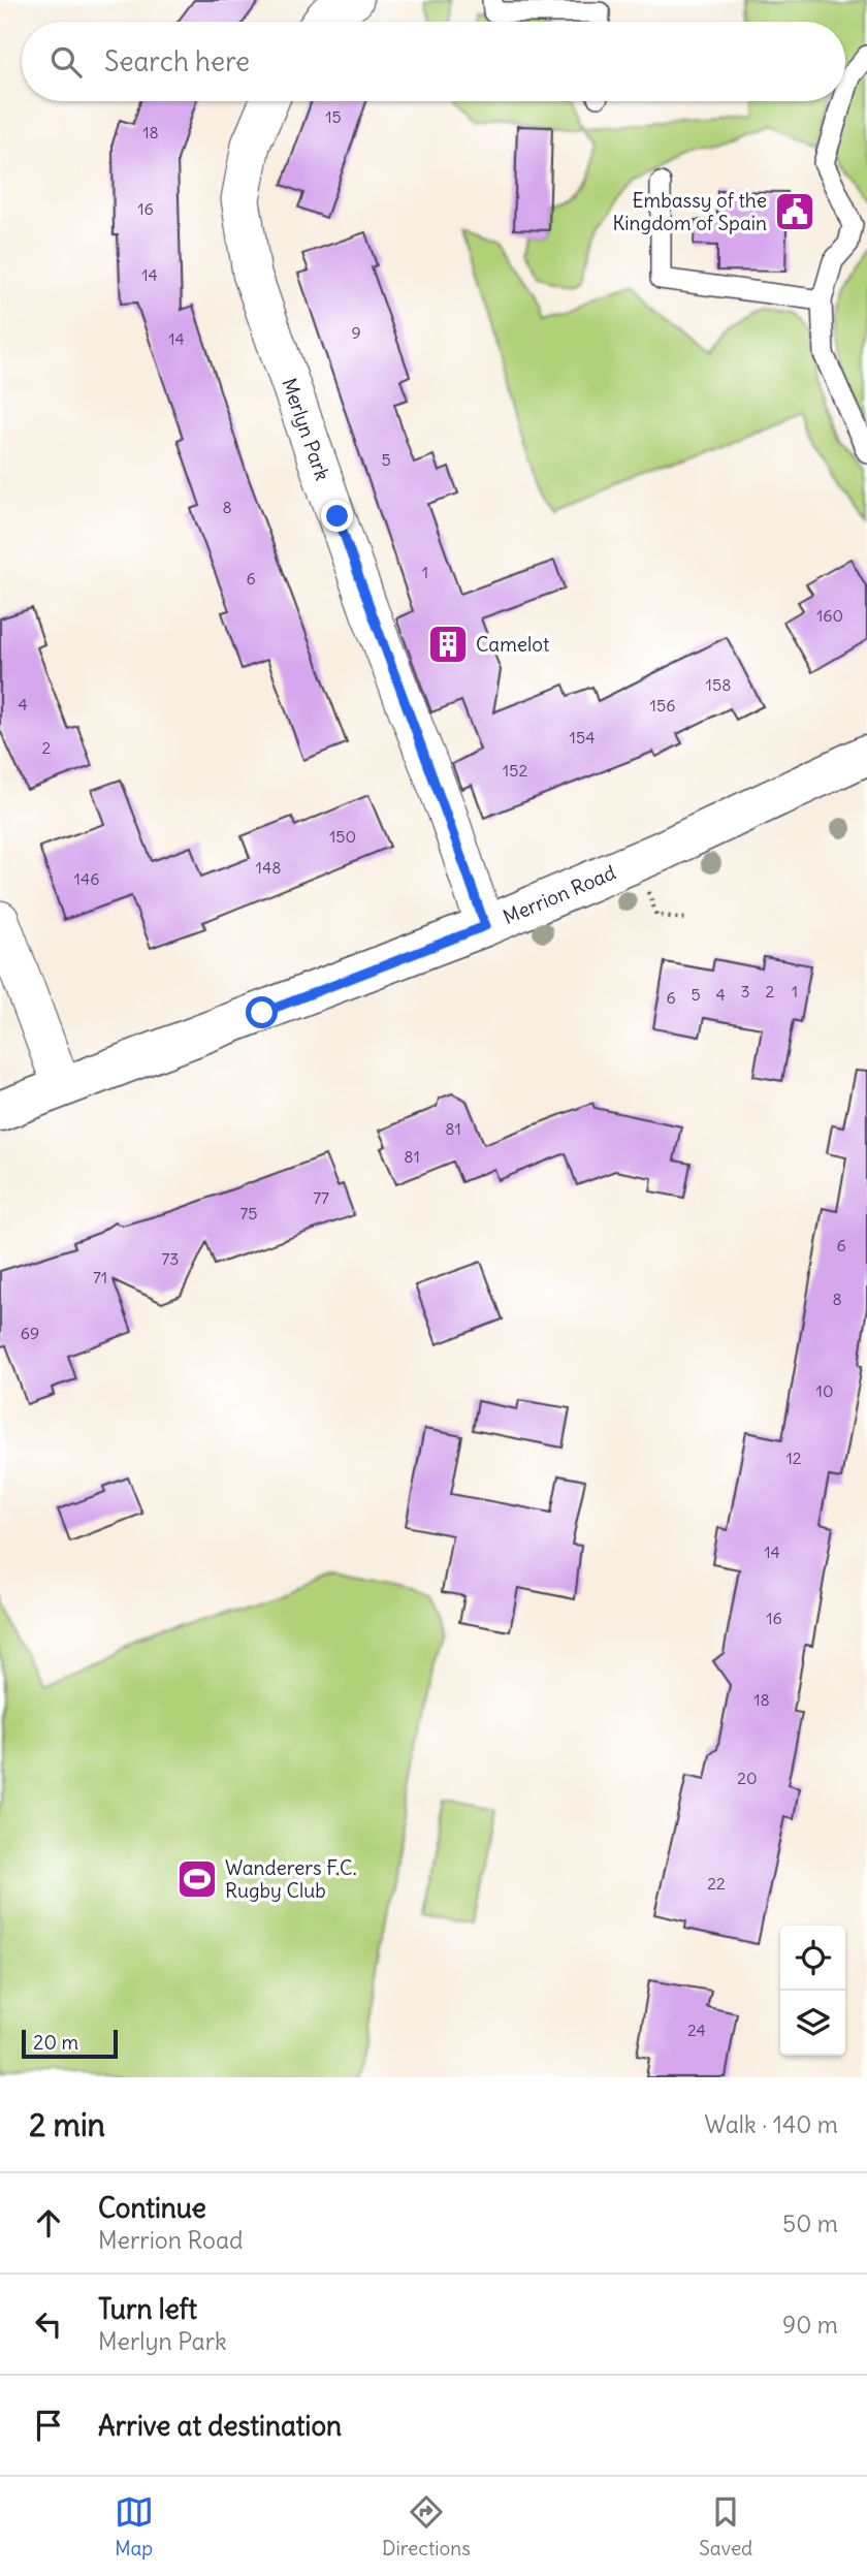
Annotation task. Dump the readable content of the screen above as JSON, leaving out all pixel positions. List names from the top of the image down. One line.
{"streets":{"main road":["Merrion Road"],"street":["Merlyn Park"]},"crossings":[["Merlyn Park","Merrion Road"]],"places":{"public building":["Embassy of the Kingdom of Spain"],"building":["Camelot"],"sports":["Wanderers F.C. Rugby Club"]},"house_numbers":["15","18","16","14","9","14","5","8","1","6","160","158","4","156","154","2","152","150","148","146","3","2","1","5","4","6","81","81","77","75","6","73","71","8","69","10","12","14","16","18","20","22","24"],"scale_bar":"20 m","page":{"search":"Search here","scale":"20 m","heading":["2 min","Walk · 140 m"],"list":[["Continue","Merrion Road","50 m"],["Turn left","Merlyn Park","90 m"],"Arrive at destination"],"nav":["Map","Directions","Saved"]}}
